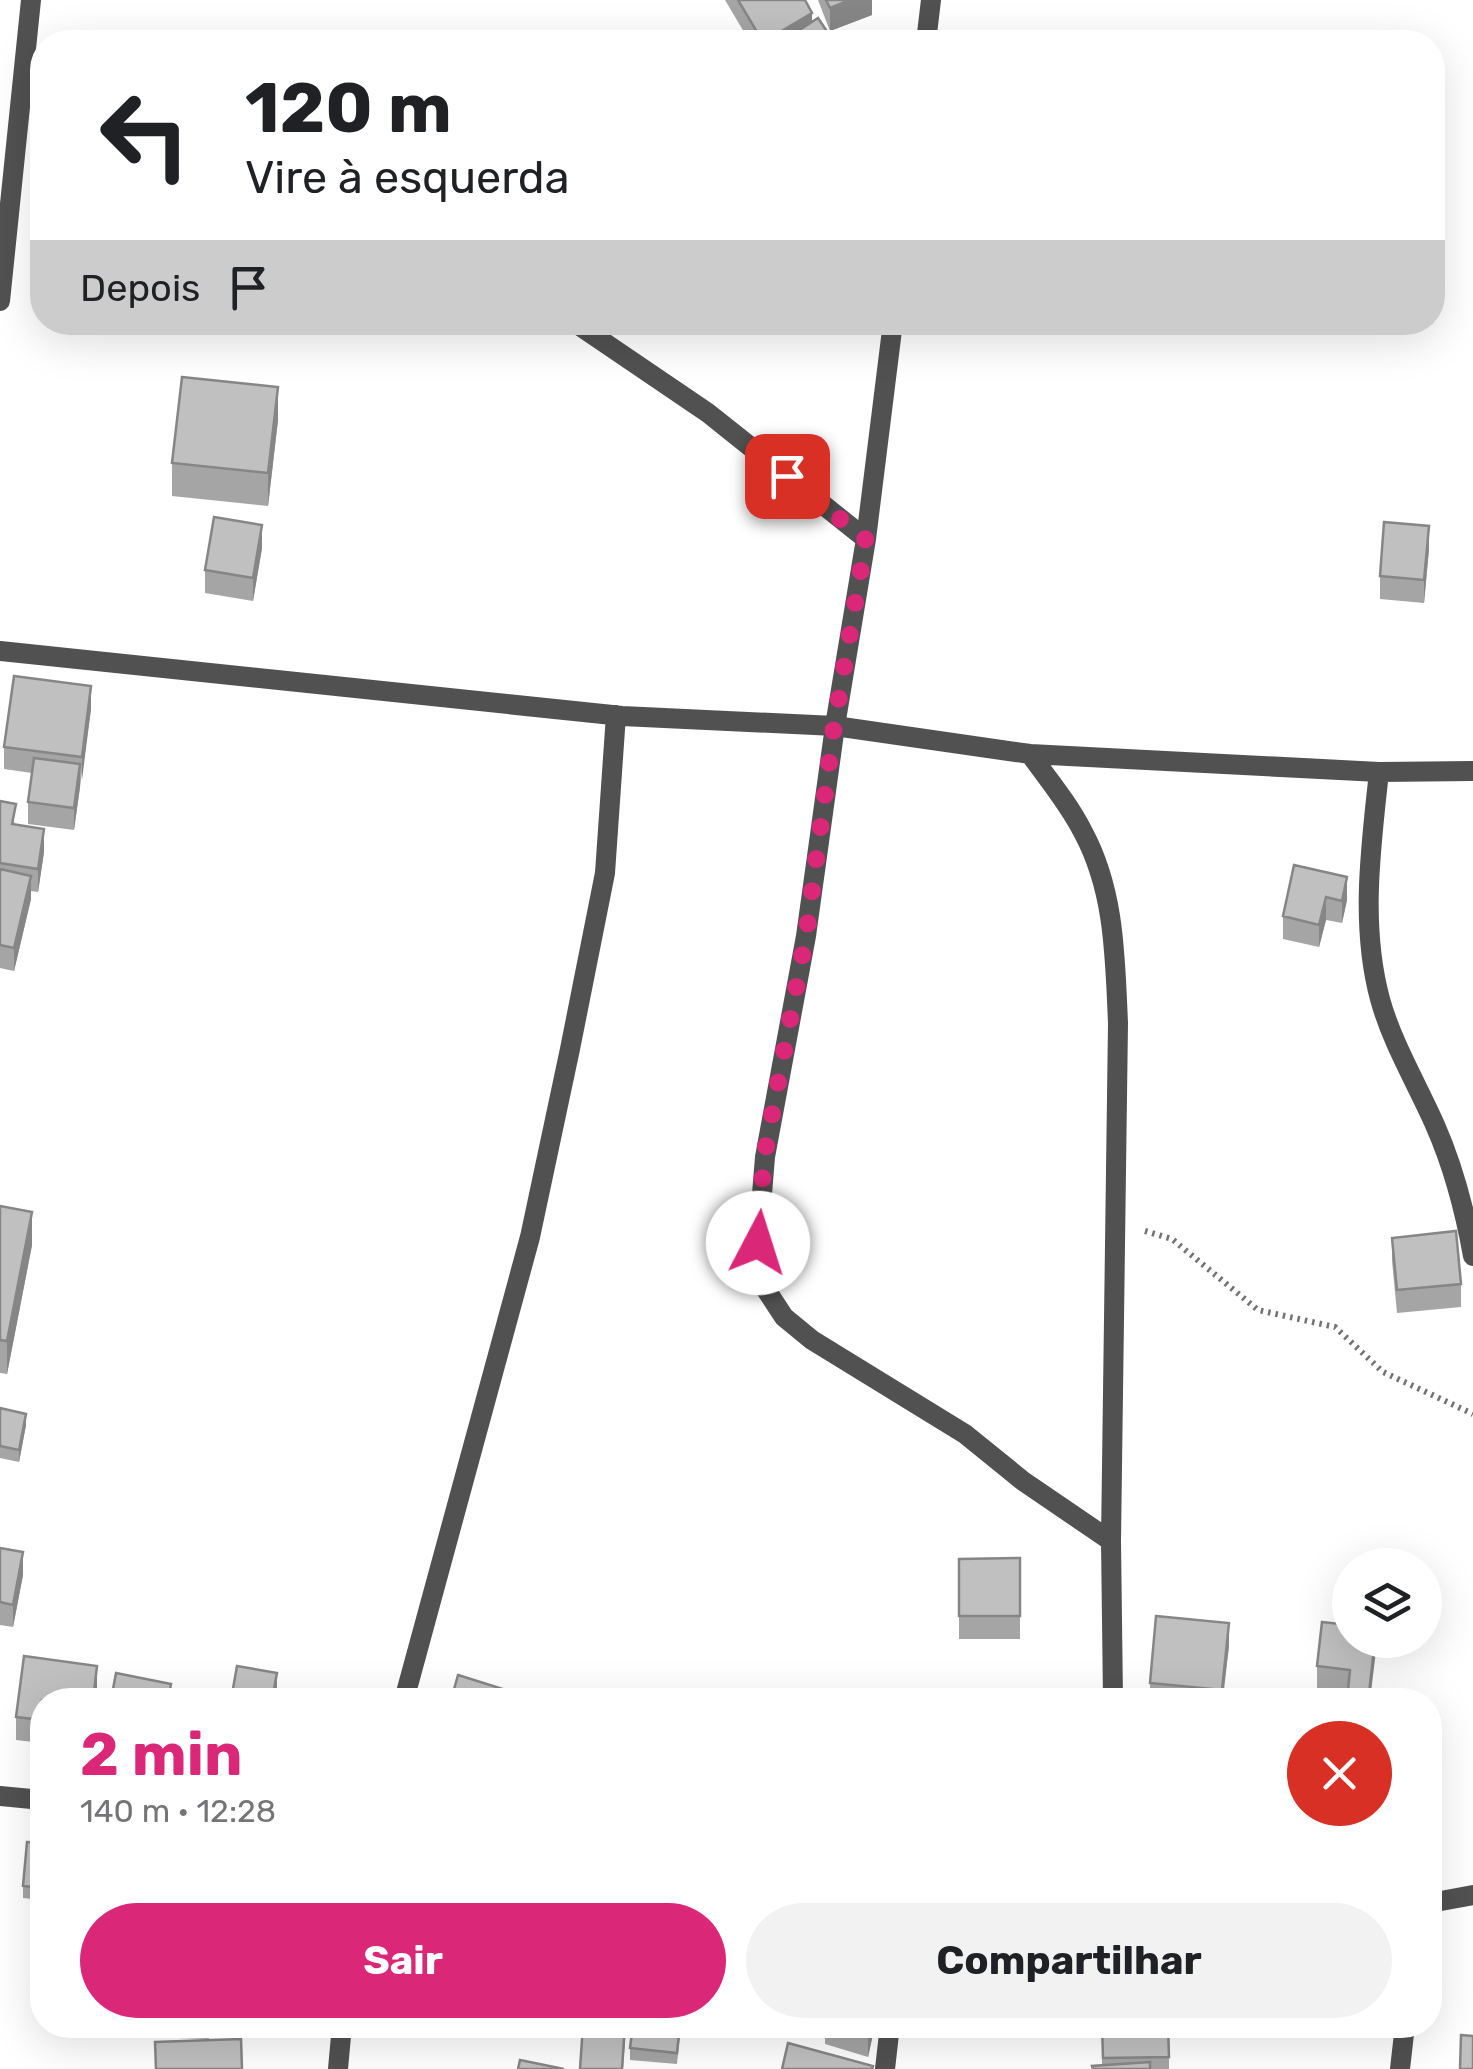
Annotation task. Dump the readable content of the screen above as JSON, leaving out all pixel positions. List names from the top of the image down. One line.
{"page":{"turn":["120 m","Vire à esquerda"],"then":"Depois","heading":["2 min","140 m · 12:28"],"buttons":["Sair","Compartilhar"]}}
